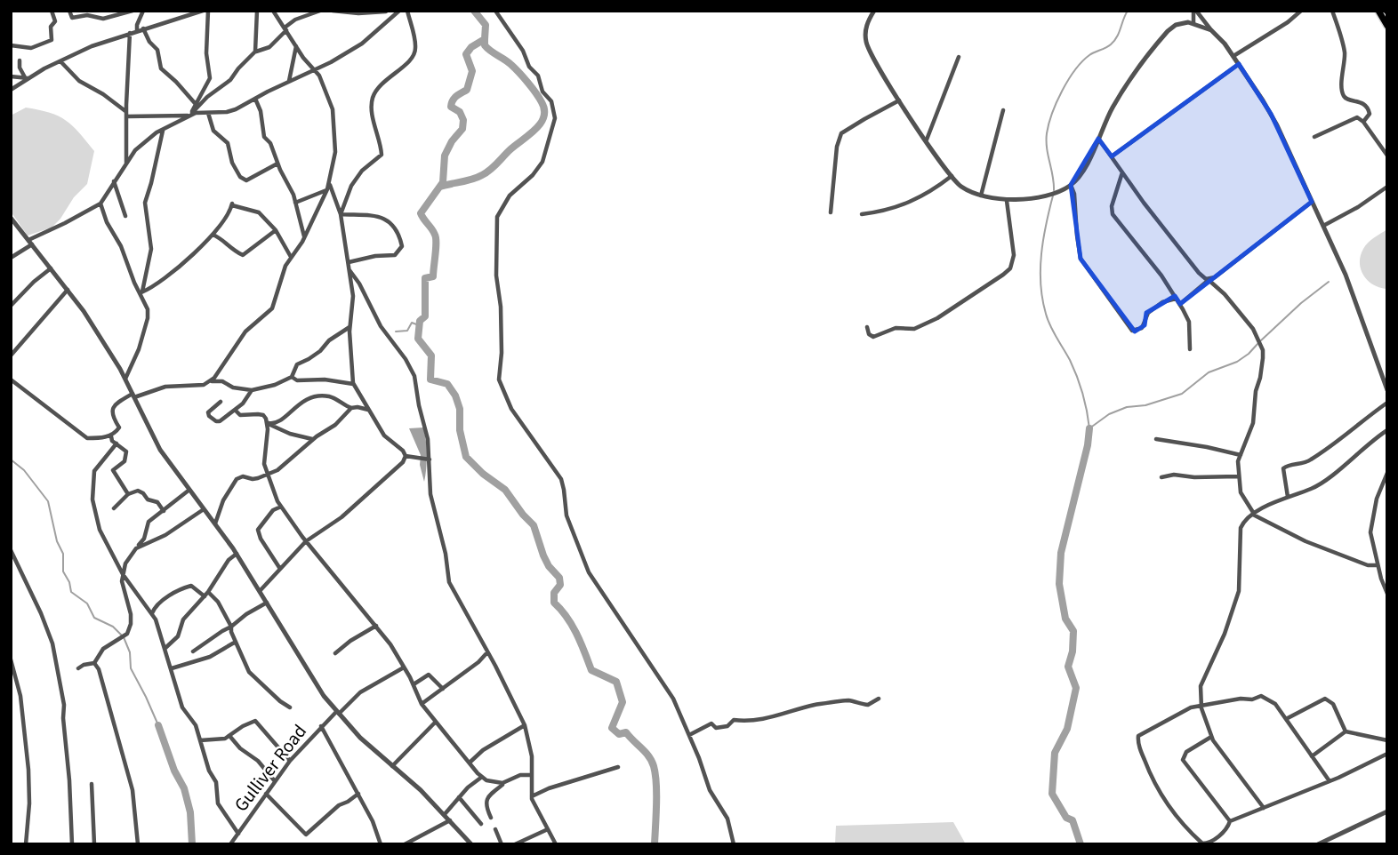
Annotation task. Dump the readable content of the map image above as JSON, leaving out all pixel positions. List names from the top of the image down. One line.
{"streets":{"street":["Gulliver Road"]}}
